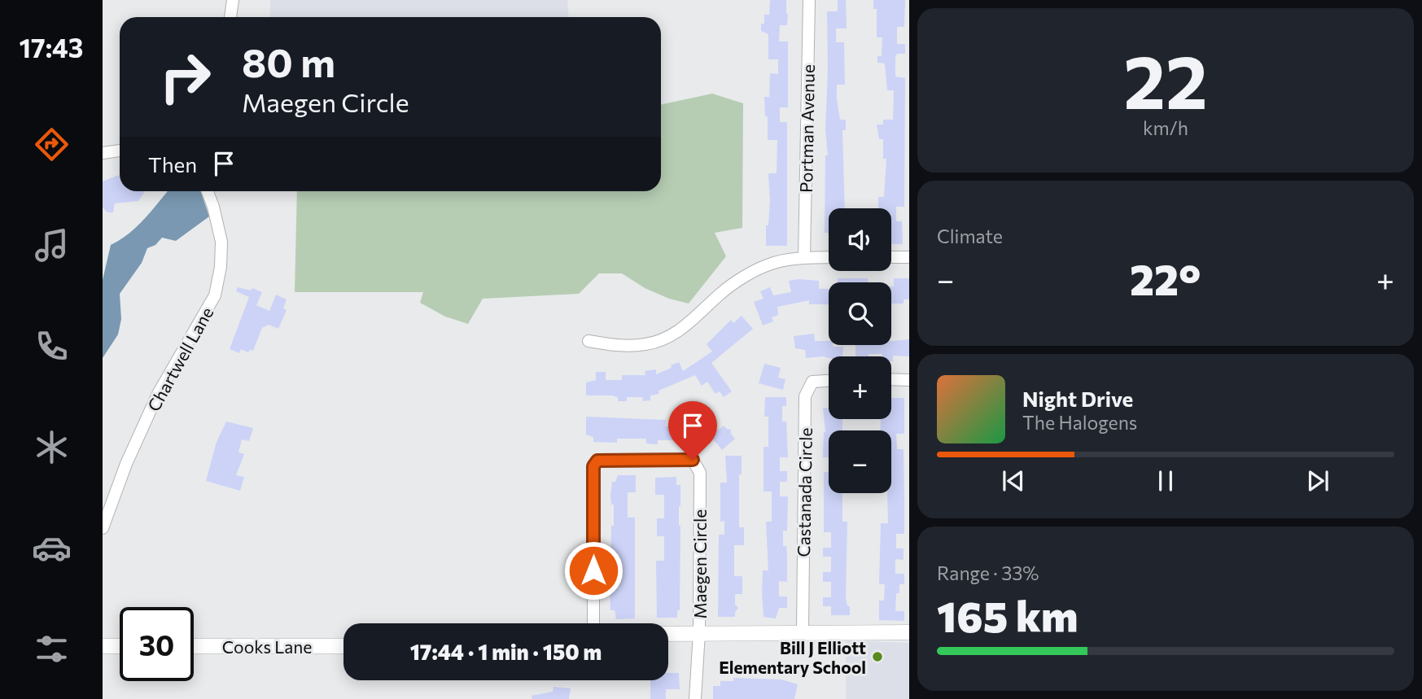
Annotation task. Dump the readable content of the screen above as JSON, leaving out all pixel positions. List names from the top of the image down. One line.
{"streets":{"main road":["Cooks Lane"],"street":["Portman Avenue","Chartwell Lane","Castanada Circle","Maegen Circle"]},"places":["Bill J Elliott Elementary School"],"page":{"tabs":"17:43","tile":[["22","km/h"],"Climate",["Range · 33%","165 km"]],"turn":["80 m","Maegen Circle"],"then":"Then","map_buttons":["+","−"],"heat":["−","22°","+"],"song":["Night Drive","The Halogens"],"limit":"30","trip":"17:44 · 1 min · 150 m"}}
